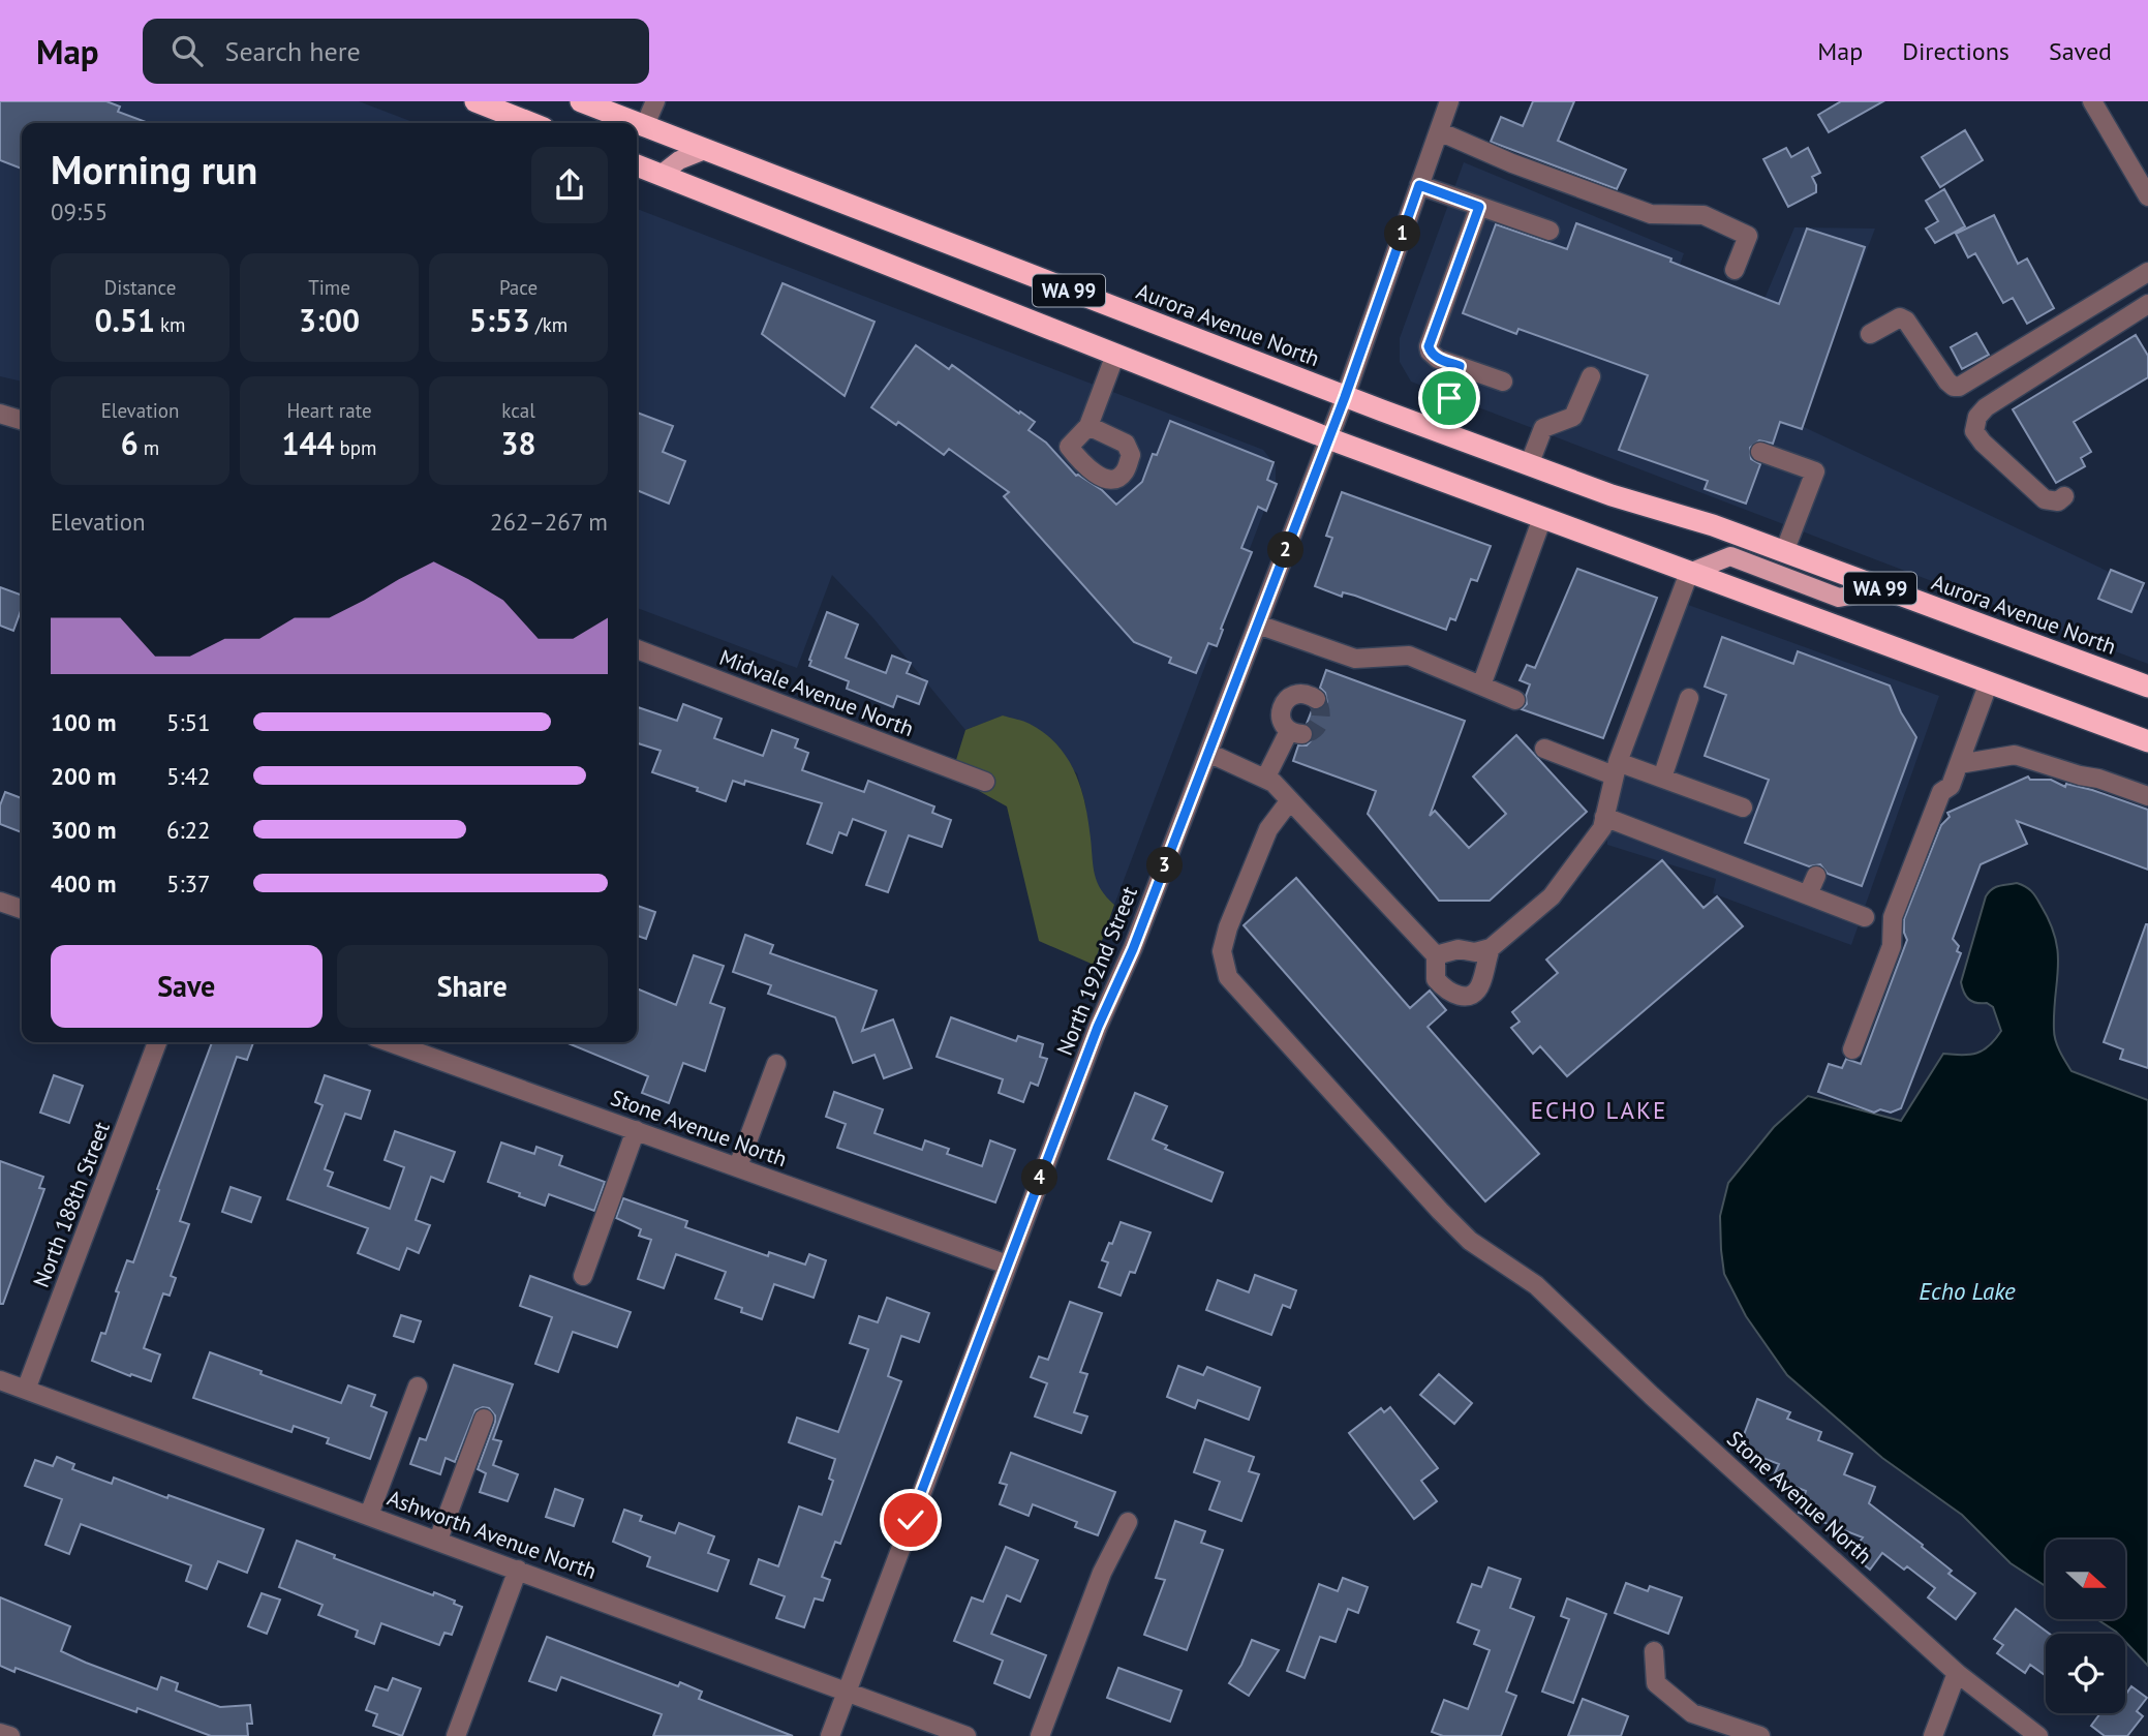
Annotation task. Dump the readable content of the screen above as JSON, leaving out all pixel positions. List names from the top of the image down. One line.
{"streets":{"highway":["WA 99","Aurora Avenue North"],"street":["Midvale Avenue North","North 192nd Street","Stone Avenue North","North 188th Street","Ashworth Avenue North"]},"crossings":[["WA 99","North 192nd Street"],["Aurora Avenue North","North 192nd Street"],["North 192nd Street","Stone Avenue North"],["North 192nd Street","Ashworth Avenue North"],["North 188th Street","Ashworth Avenue North"]],"districts":["ECHO LAKE"],"water":["Echo Lake"],"north":"right","page":{"header":"Map","search":"Search here","nav":["Map","Directions","Saved"],"heading":["Morning run","09:55"],"pins":["1","2","3","4"],"stats":[["Distance","0.51 km"],["Time","3:00"],["Pace","5:53 /km"],["Elevation","6 m"],["Heart rate","144 bpm"],["kcal","38"]],"chart":["Elevation","262–267 m"],"list":[{"name":"100 m","note":"5:51"},{"name":"200 m","note":"5:42"},{"name":"300 m","note":"6:22"},{"name":"400 m","note":"5:37"}],"buttons":["Save","Share"]}}
